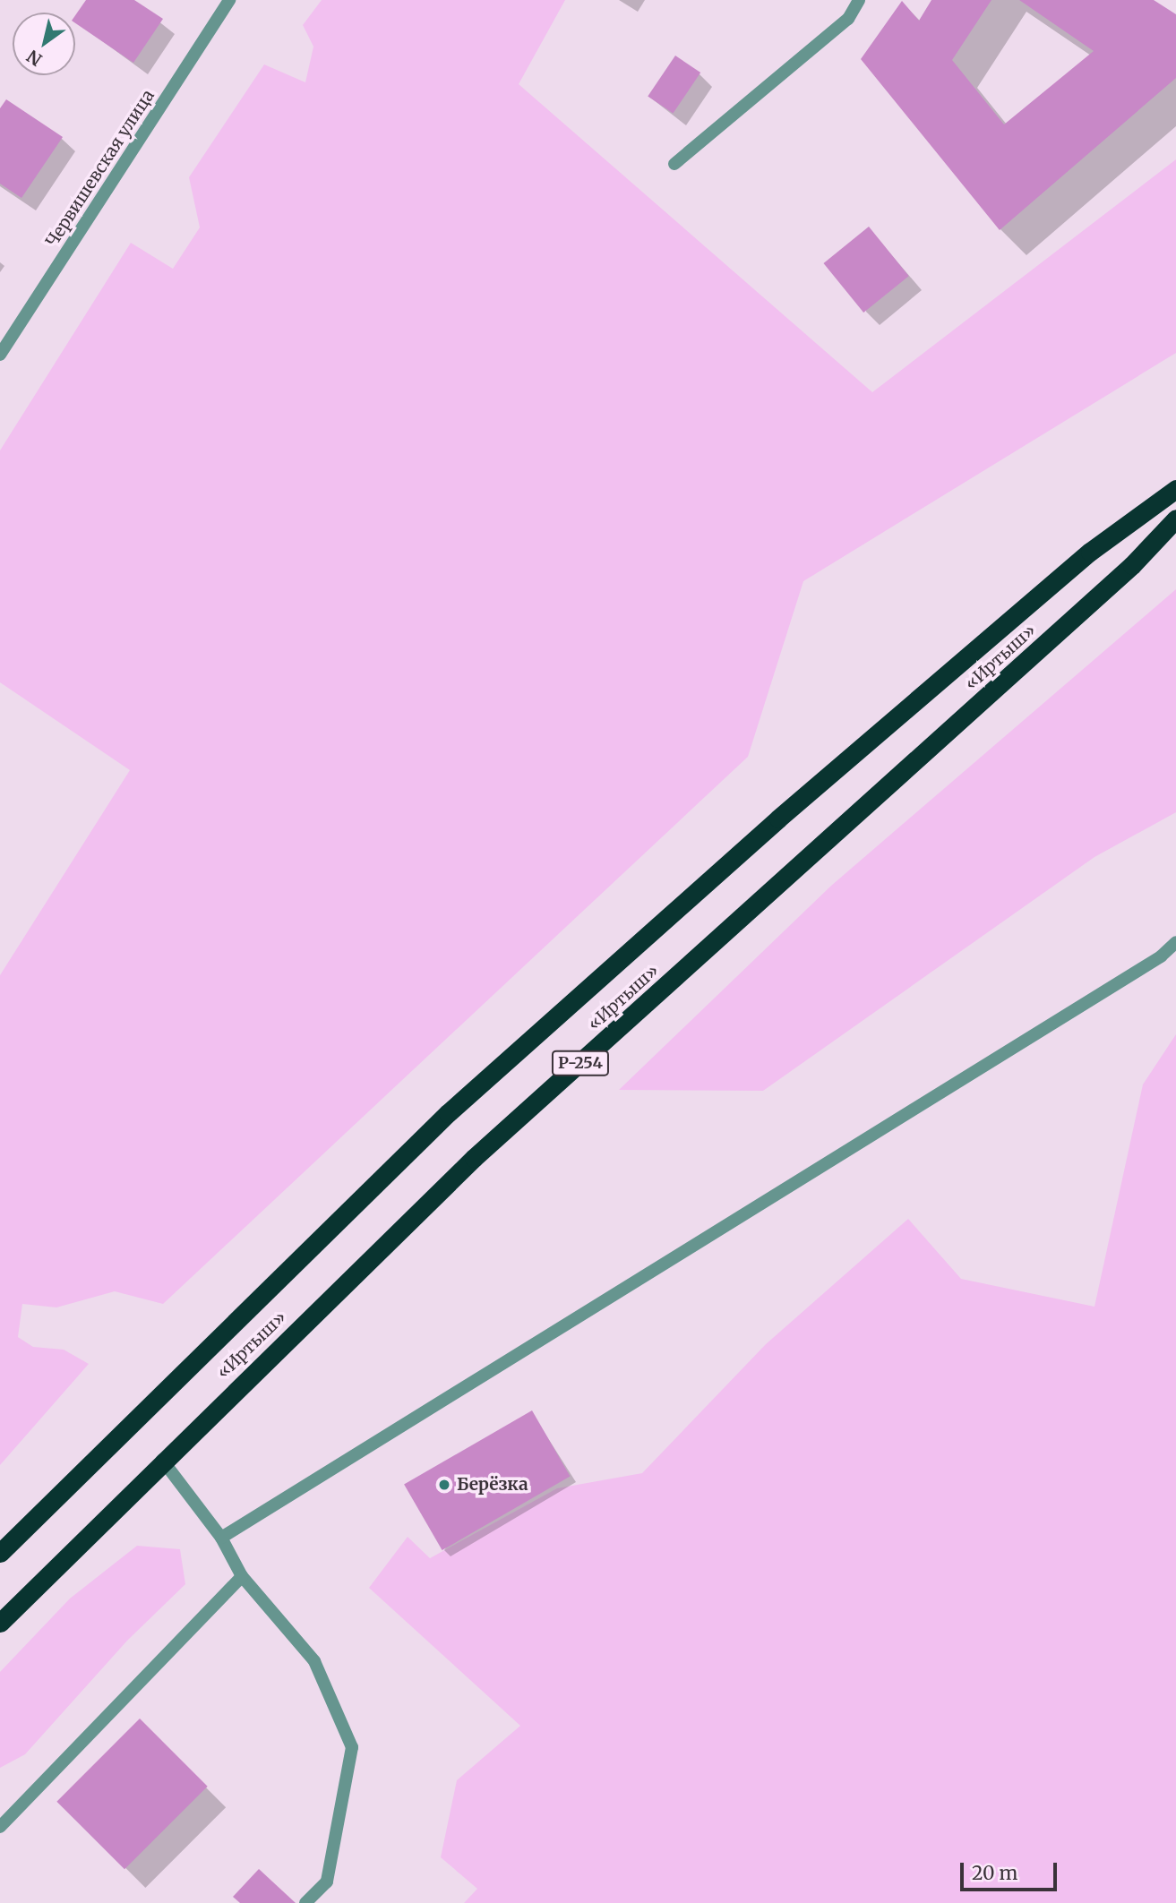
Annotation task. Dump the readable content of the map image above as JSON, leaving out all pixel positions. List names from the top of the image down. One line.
{"streets":{"highway":["«Иртыш»","Р-254"],"street":["Червишевская улица"]},"places":["Берёзка"],"scale_bar":"20 m","north":"bottom left"}
